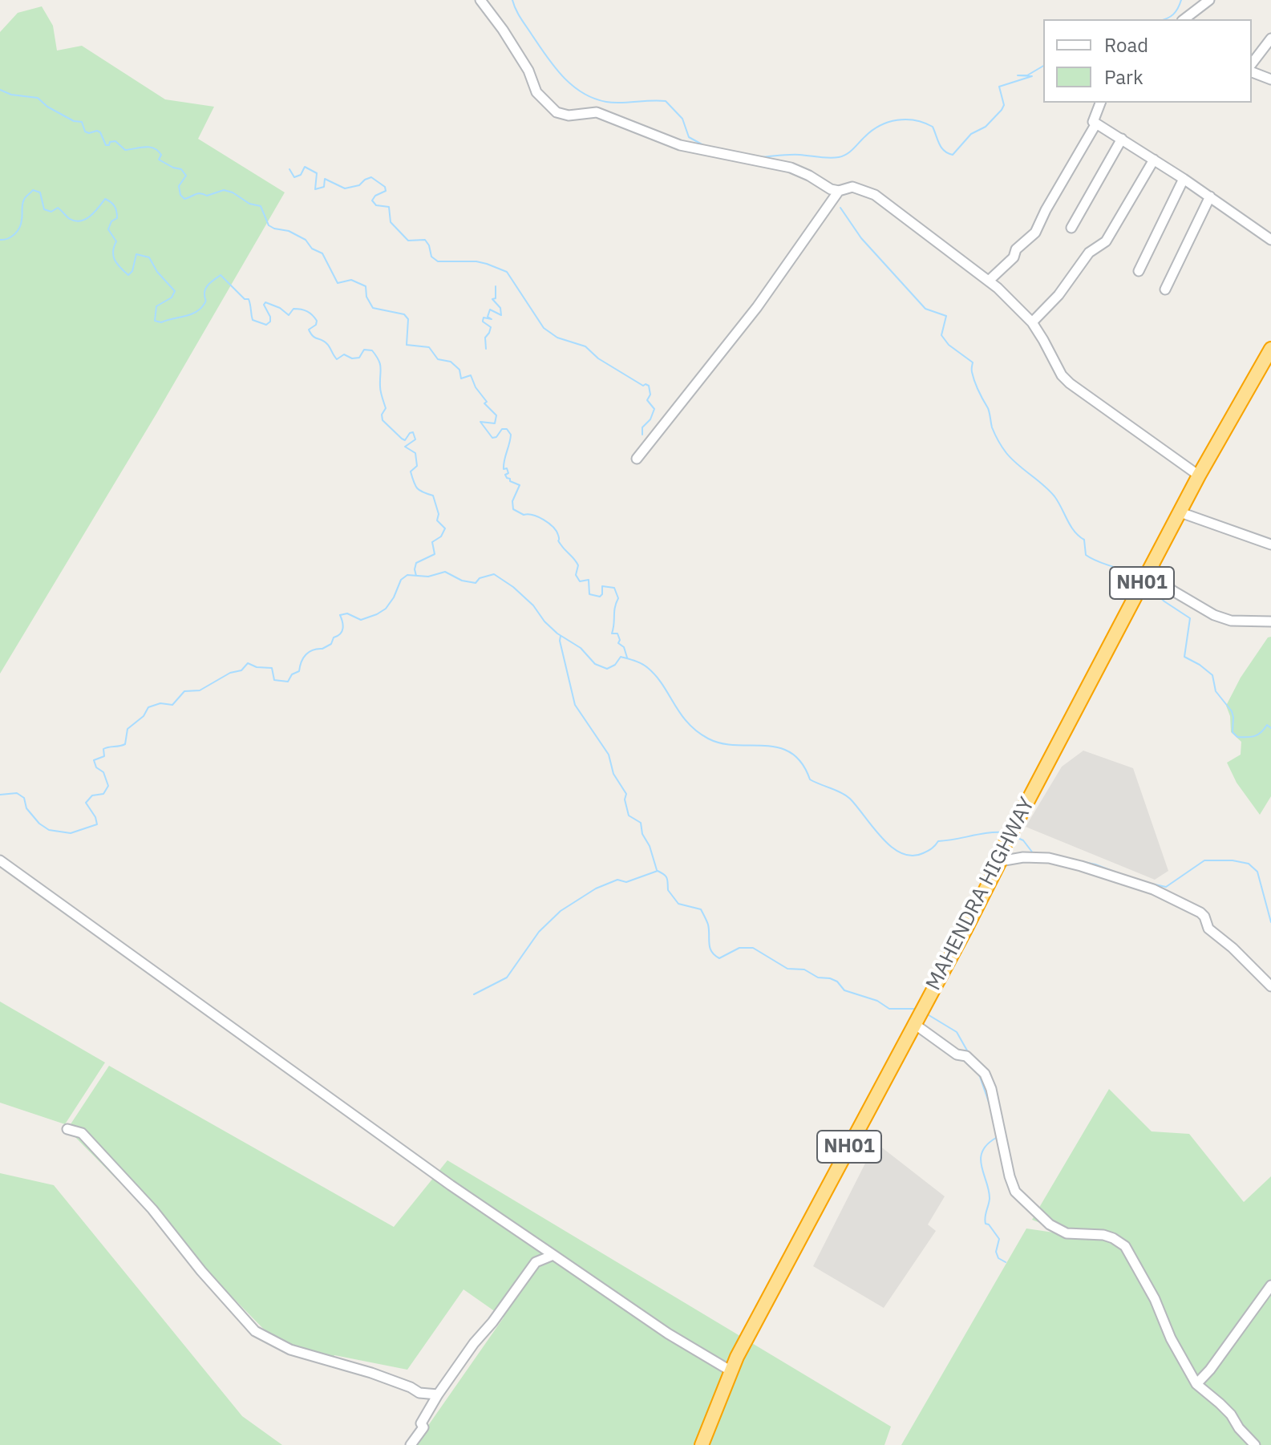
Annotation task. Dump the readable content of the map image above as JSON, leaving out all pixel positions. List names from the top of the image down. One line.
{"streets":{"highway":["NH01","MAHENDRA HIGHWAY"]},"legend":["Road","Park"]}
